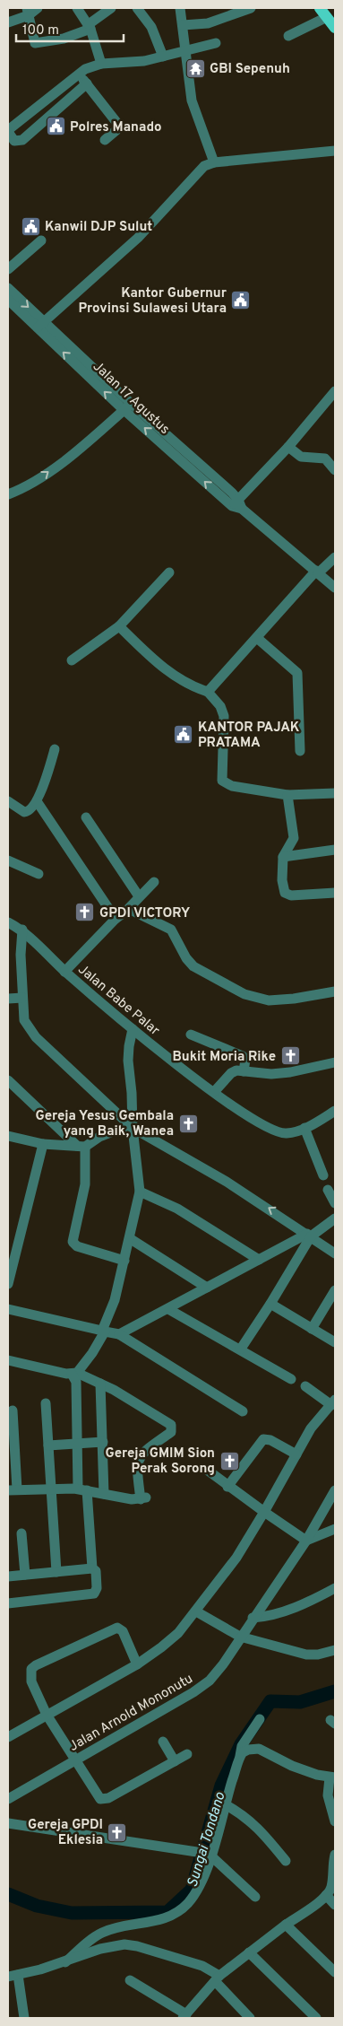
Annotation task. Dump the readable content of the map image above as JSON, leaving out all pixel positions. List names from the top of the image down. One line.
{"streets":{"street":["Jalan 17 Agustus","Jalan Babe Palar","Jalan Arnold Mononutu"]},"water":["Sungai Tondano"],"places":{"temple":["GBI Sepenuh"],"public building":["Polres Manado","Kanwil DJP Sulut","Kantor Gubernur Provinsi Sulawesi Utara","KANTOR PAJAK PRATAMA"],"church":["GPDI VICTORY","Bukit Moria Rike","Gereja Yesus Gembala yang Baik, Wanea","Gereja GMIM Sion Perak Sorong","Gereja GPDI Eklesia"]},"scale_bar":"100 m"}
